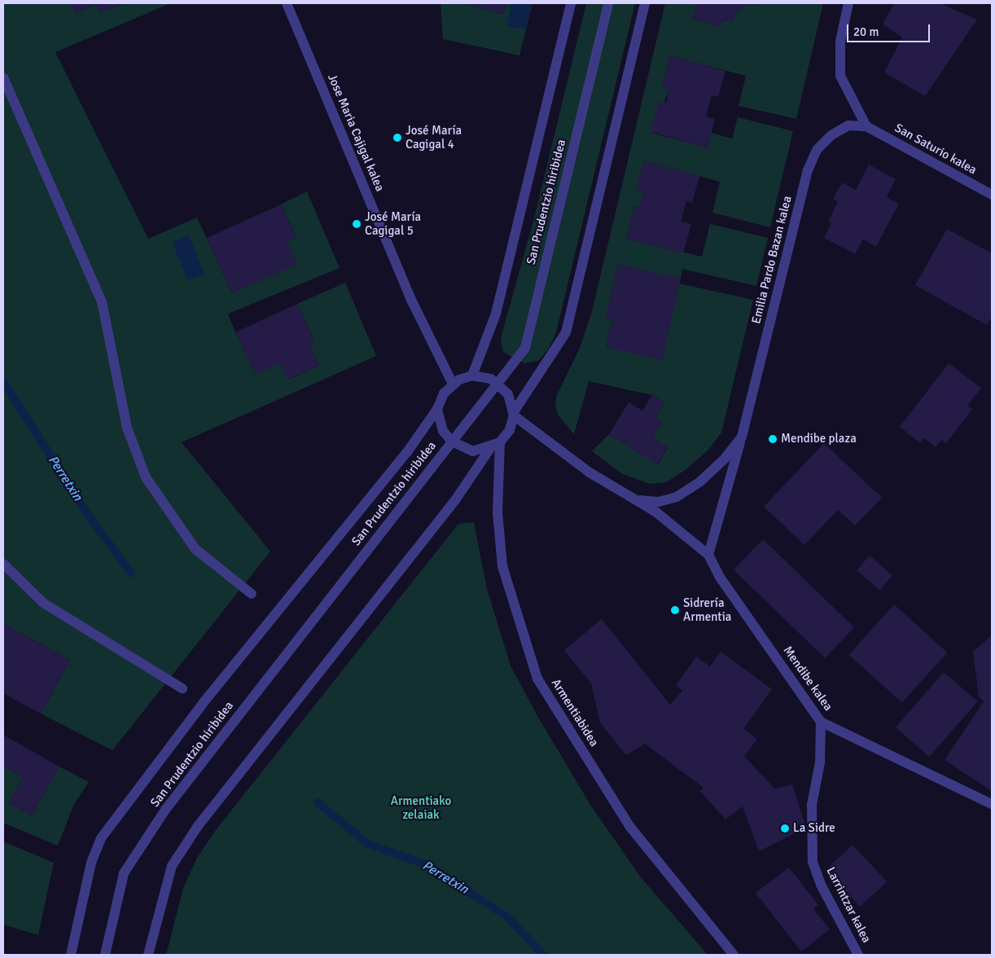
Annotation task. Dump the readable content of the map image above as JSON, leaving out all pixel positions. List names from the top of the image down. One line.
{"streets":{"street":["Jose Maria Cajigal kalea","San Saturio kalea","San Prudentzio hiribidea","Emilia Pardo Bazan kalea","Mendibe kalea","Armentiabidea","Larrintzar kalea"]},"crossings":[["Jose Maria Cajigal kalea","San Prudentzio hiribidea"],["San Saturio kalea","Emilia Pardo Bazan kalea"],["Emilia Pardo Bazan kalea","Mendibe kalea"],["Mendibe kalea","Larrintzar kalea"]],"water":["Perretxin"],"parks":["Armentiako zelaiak"],"places":["José María Cagigal 4","José María Cagigal 5","Mendibe plaza","Sidrería Armentia","La Sidre"],"scale_bar":"20 m"}
